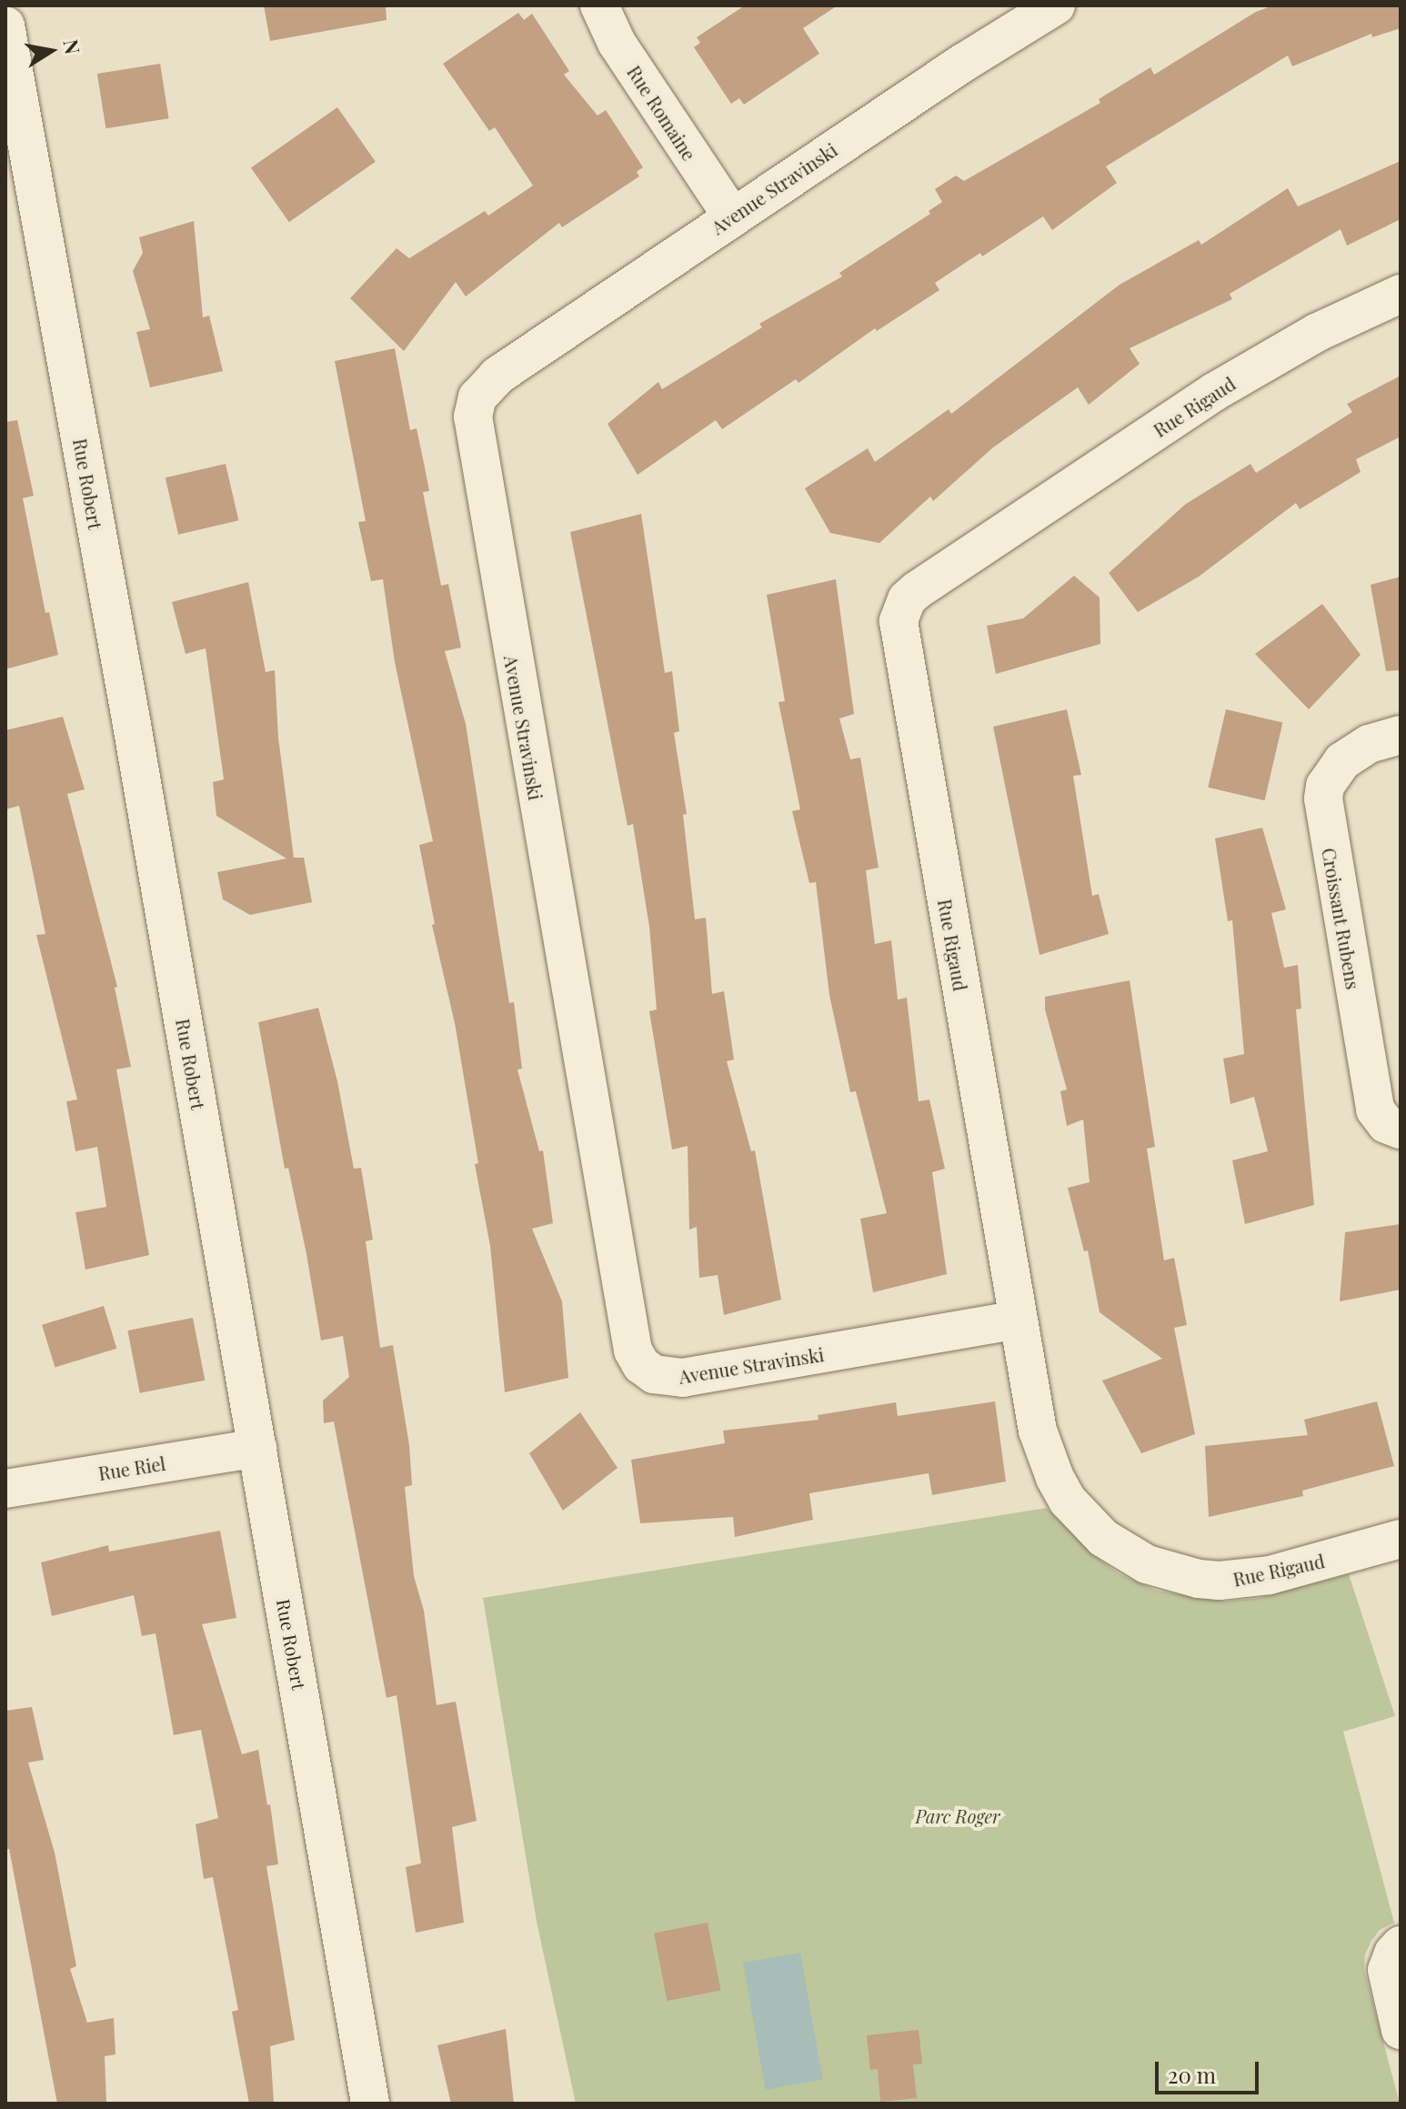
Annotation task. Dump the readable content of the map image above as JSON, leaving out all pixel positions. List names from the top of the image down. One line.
{"streets":{"street":["Rue Romaine","Avenue Stravinski","Rue Rigaud","Rue Robert","Croissant Rubens","Rue Riel"]},"crossings":[["Rue Romaine","Avenue Stravinski"],["Avenue Stravinski","Rue Rigaud"],["Rue Robert","Rue Riel"]],"parks":["Parc Roger"],"scale_bar":"20 m","north":"right"}
